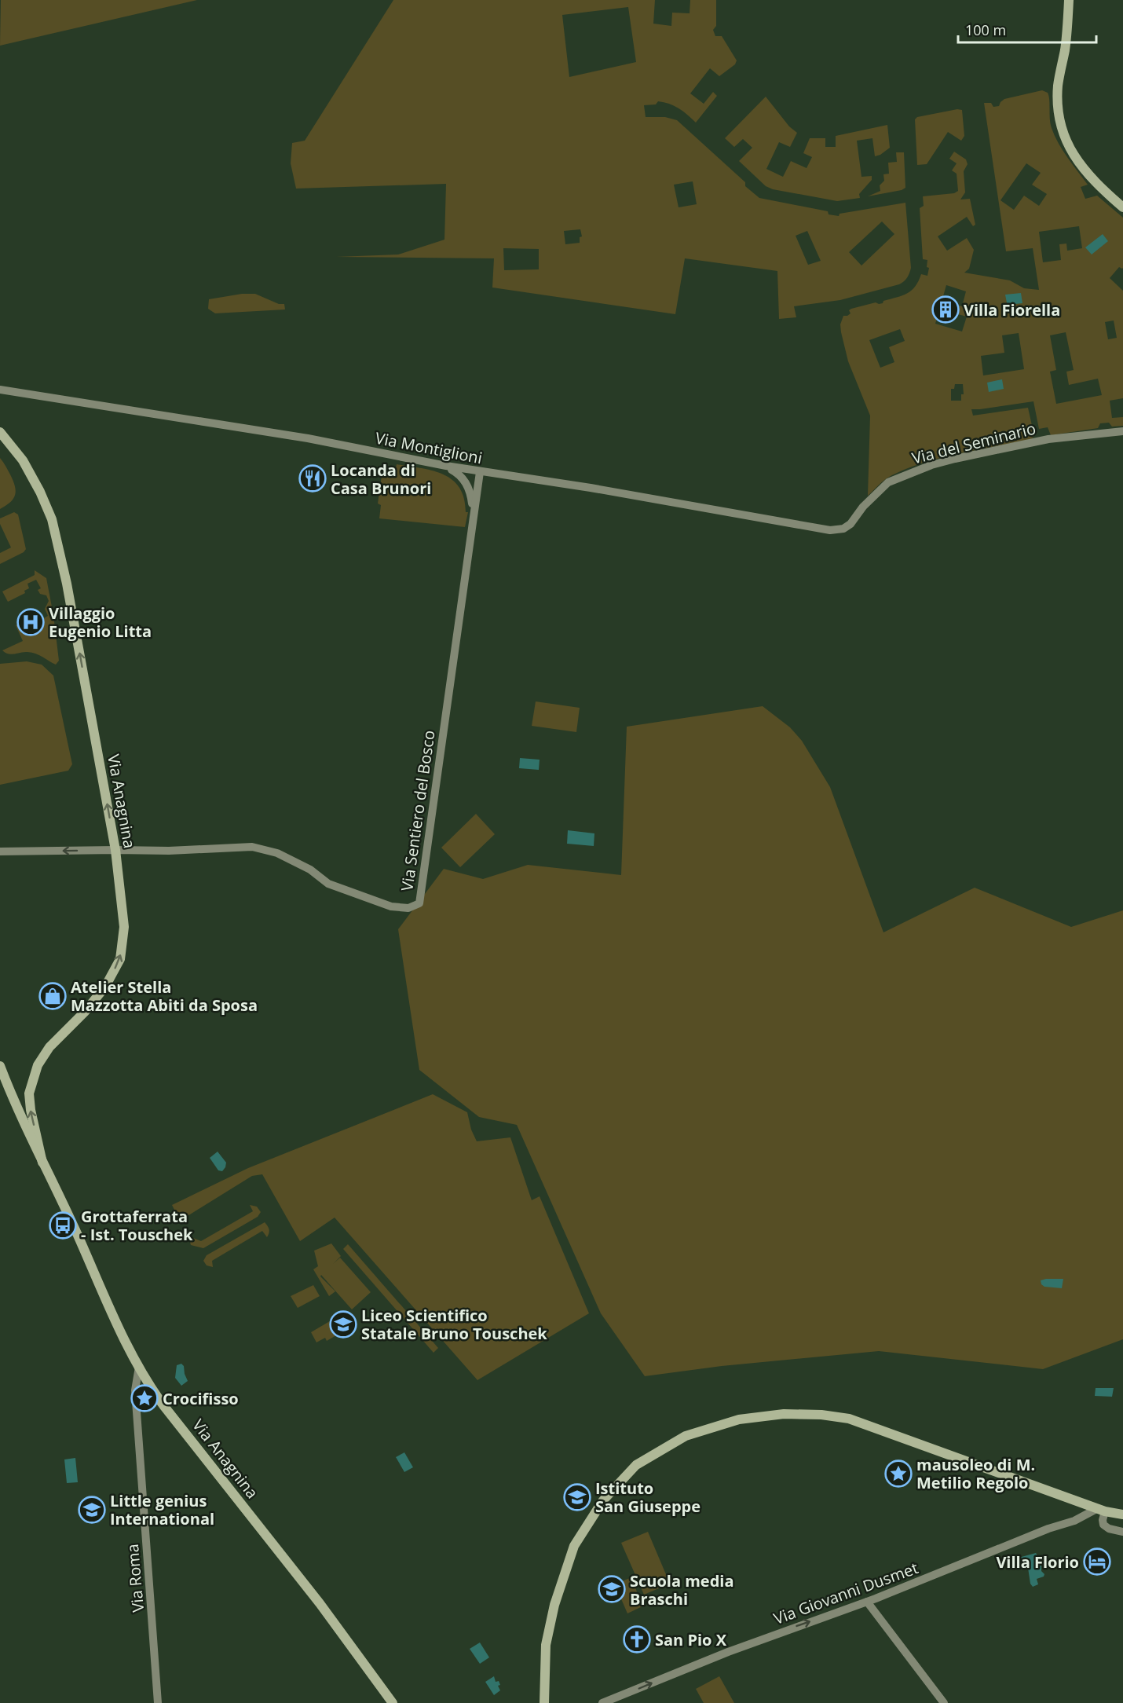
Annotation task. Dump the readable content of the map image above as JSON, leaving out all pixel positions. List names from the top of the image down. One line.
{"streets":{"main road":["Via Anagnina"],"street":["Via del Seminario","Via Montiglioni","Via Sentiero del Bosco","Via Roma","Via Giovanni Dusmet"]},"crossings":[["Via del Seminario","Via Montiglioni"],["Via Montiglioni","Via Sentiero del Bosco"],["Via Anagnina","Via Sentiero del Bosco"],["Via Anagnina","Via Roma"]],"one_way":["Via Anagnina","Via Giovanni Dusmet"],"places":{"building":["Villa Fiorella"],"restaurant":["Locanda di Casa Brunori"],"hospital":["Villaggio Eugenio Litta"],"shop":["Atelier Stella Mazzotta Abiti da Sposa"],"bus stop":["Grottaferrata - Ist. Touschek"],"school or university":["Liceo Scientifico Statale Bruno Touschek","Istituto San Giuseppe","Little genius International","Scuola media Braschi"],"place":["Crocifisso","mausoleo di M. Metilio Regolo"],"hotel":["Villa Florio"],"church":["San Pio X"]},"scale_bar":"100 m"}
